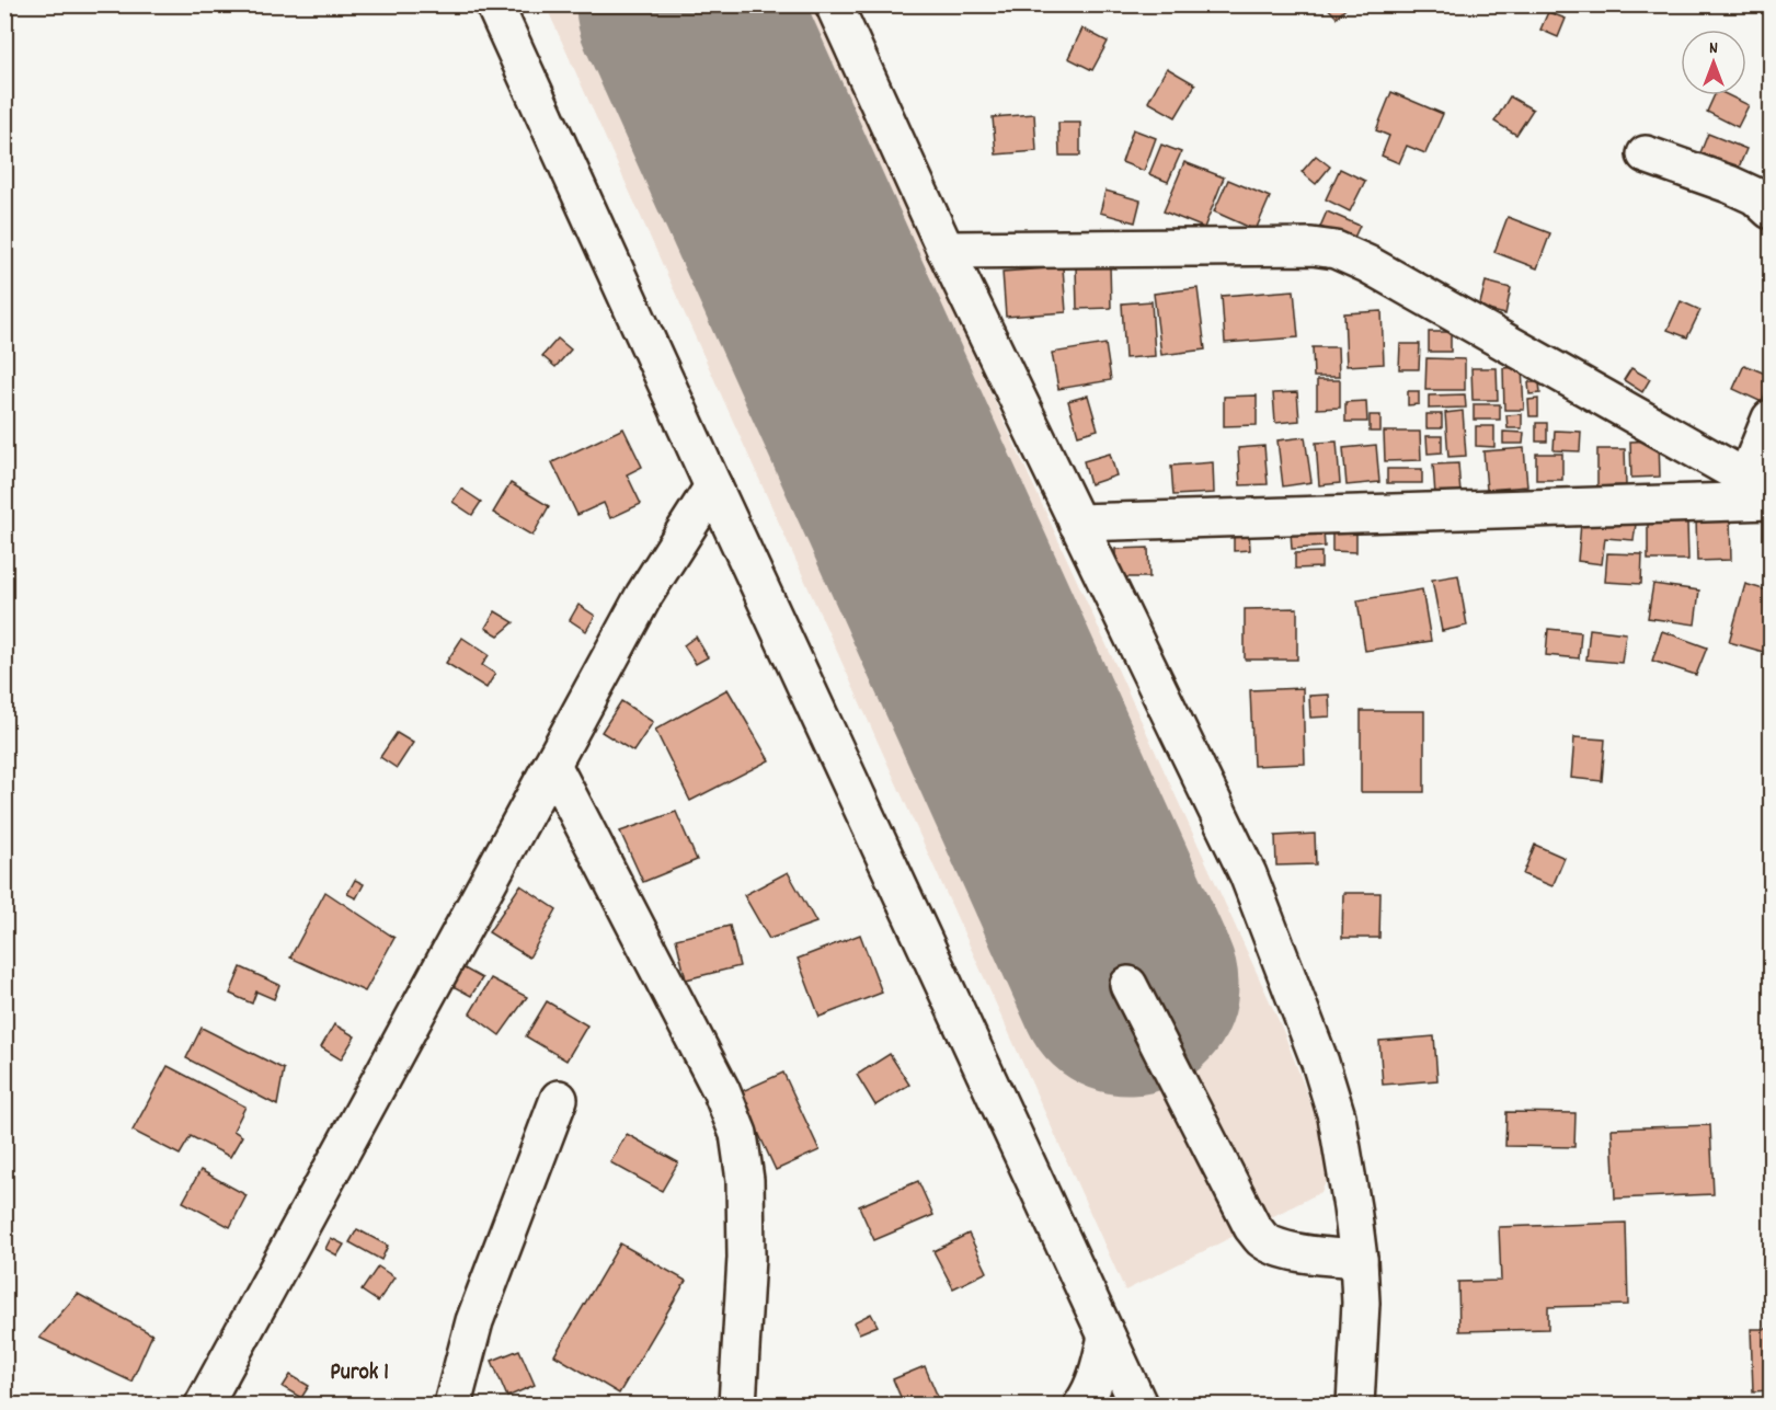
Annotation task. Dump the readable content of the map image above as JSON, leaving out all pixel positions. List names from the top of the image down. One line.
{"districts":["Purok 1"],"north":"top"}
